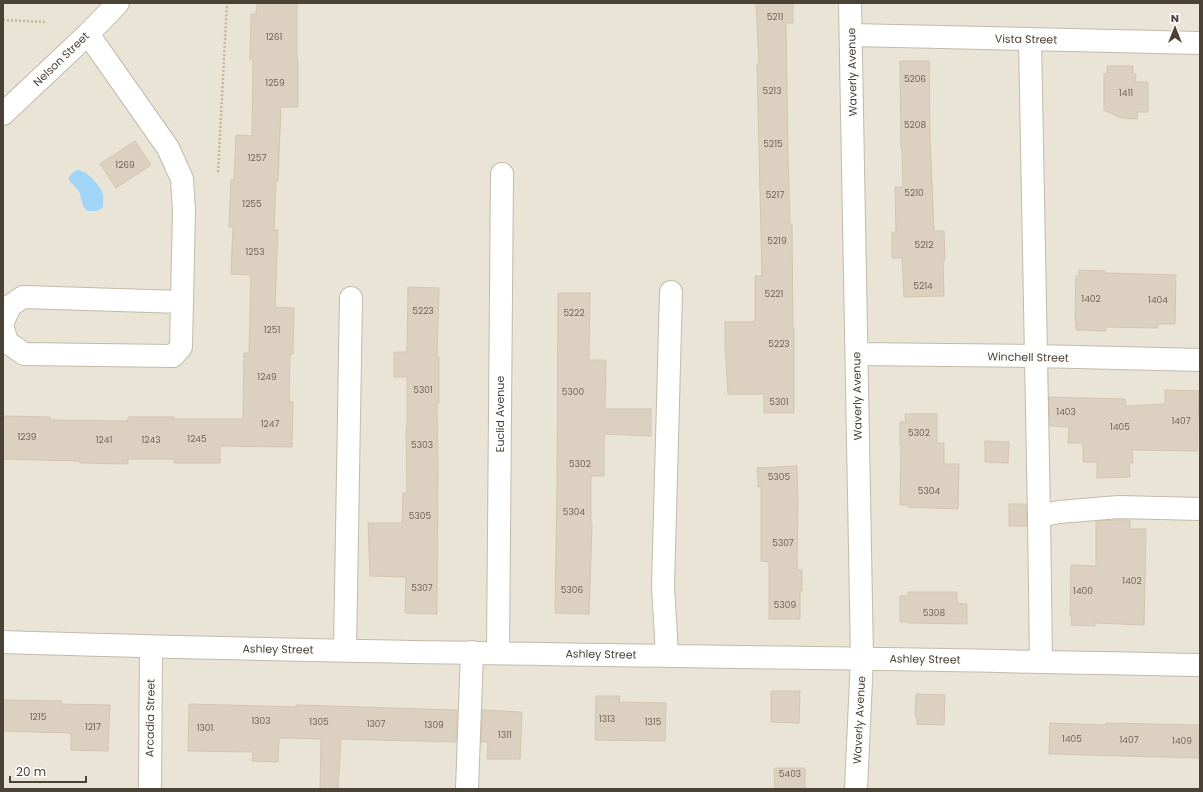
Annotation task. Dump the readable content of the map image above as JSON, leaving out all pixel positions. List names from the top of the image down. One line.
{"streets":{"street":["Vista Street","Nelson Street","Waverly Avenue","Winchell Street","Euclid Avenue","Ashley Street","Arcadia Street"]},"crossings":[["Vista Street","Waverly Avenue"],["Waverly Avenue","Winchell Street"],["Waverly Avenue","Ashley Street"],["Euclid Avenue","Ashley Street"],["Ashley Street","Arcadia Street"]],"house_numbers":["5211","1261","5206","1259","5213","1411","5208","5215","1257","1269","5210","5217","1255","5219","5212","1253","5214","5221","1402","1404","5223","5222","1251","5223","1249","5301","5300","5301","1403","1407","1247","1405","5302","1239","1245","1241","1243","5303","5302","5305","5304","5304","5305","5307","1402","5307","5306","1400","5309","5308","1215","1313","1303","1305","1315","1307","1309","1217","1301","1311","1405","1407","1409","5403"],"scale_bar":"20 m","north":"top"}
